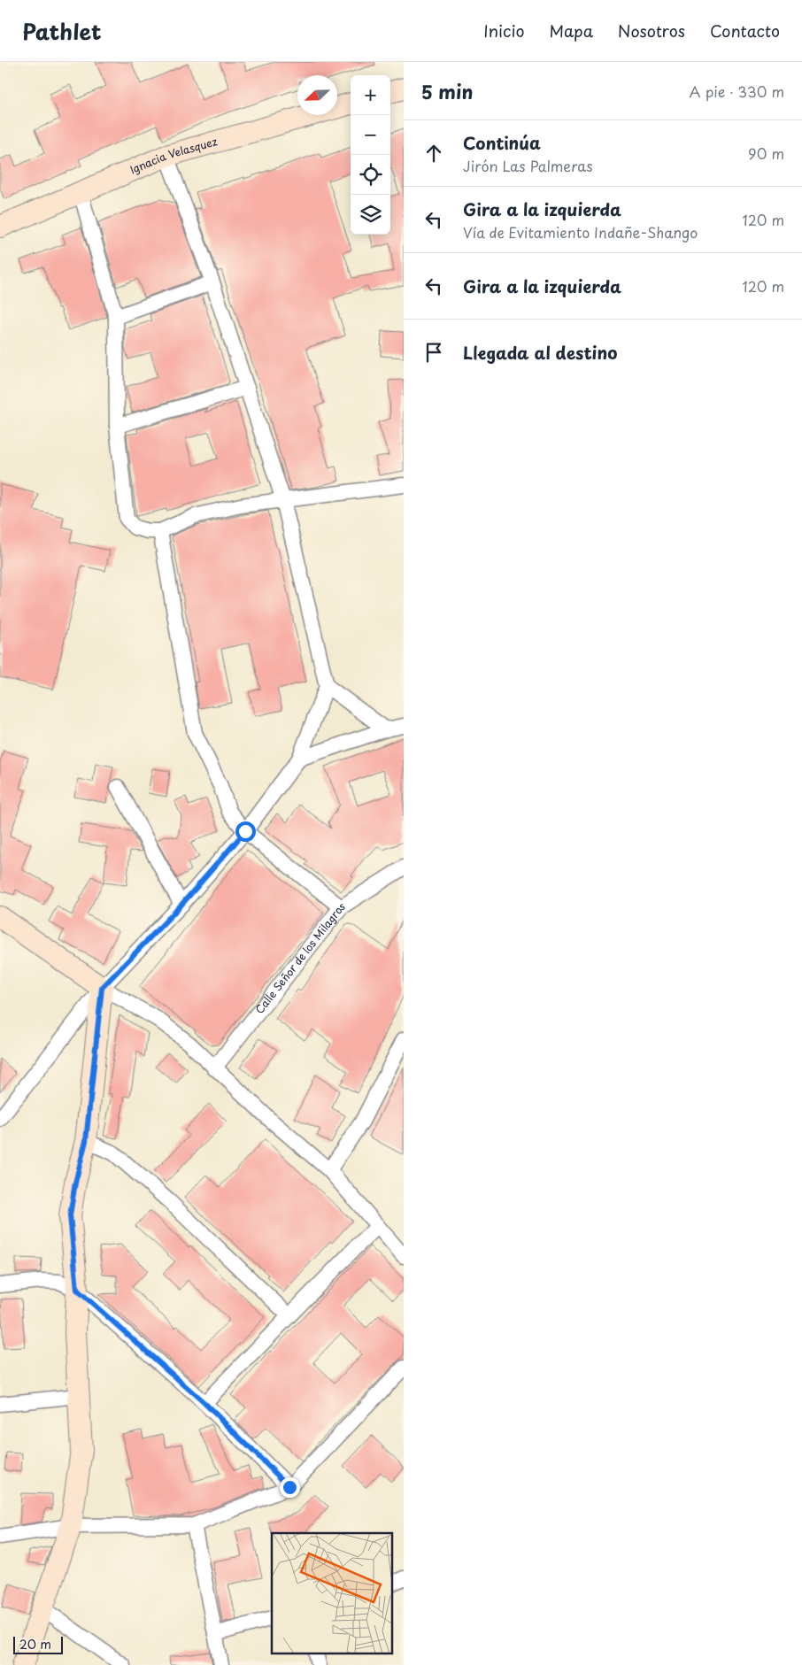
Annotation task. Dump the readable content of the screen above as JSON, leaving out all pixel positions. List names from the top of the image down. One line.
{"streets":{"main road":["Ignacia Velasquez"],"street":["Calle Señor de los Milagros"]},"scale_bar":"20 m","north":"bottom left","page":{"header":"Pathlet","nav":["Inicio","Mapa","Nosotros","Contacto"],"heading":["5 min","A pie · 330 m"],"map_buttons":["+","−"],"list":[["Continúa","Jirón Las Palmeras","90 m"],["Gira a la izquierda","Vía de Evitamiento Indañe-Shango","120 m"],["Gira a la izquierda","120 m"],"Llegada al destino"],"scale":"20 m"}}
